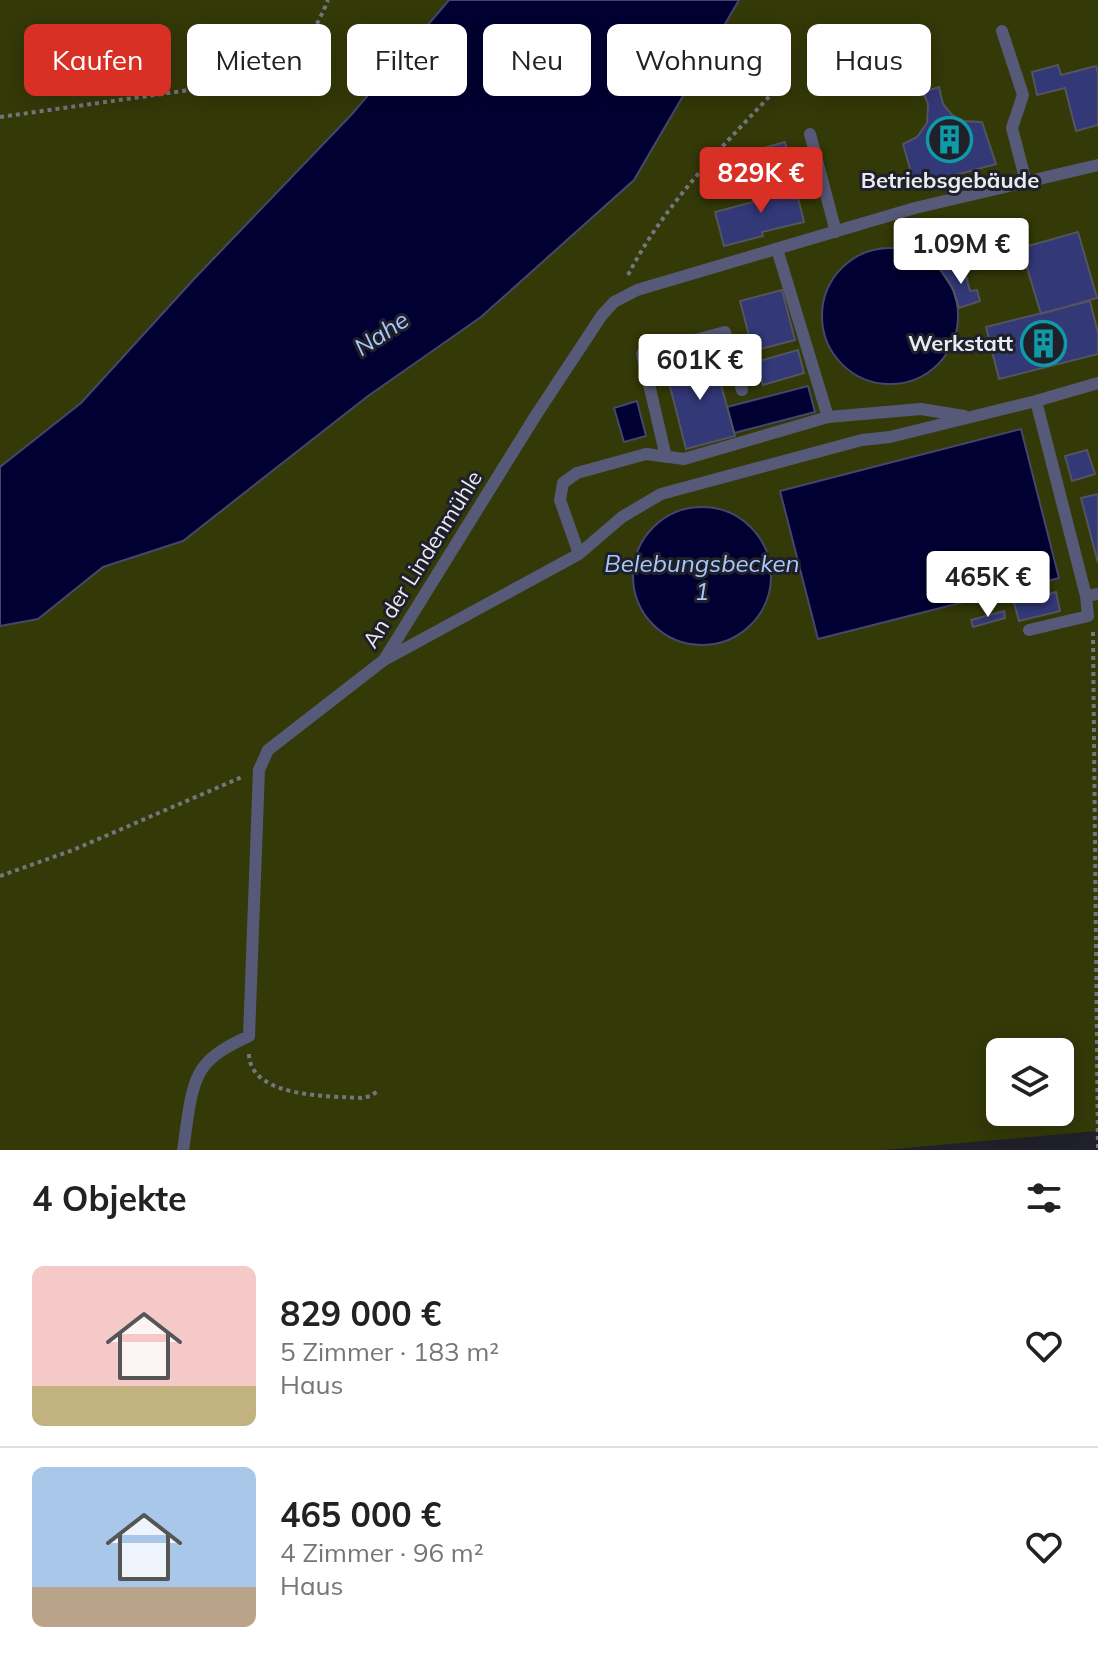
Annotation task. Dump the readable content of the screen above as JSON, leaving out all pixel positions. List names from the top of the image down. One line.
{"streets":{"lane":["An der Lindenmühle"]},"water":["Nahe","Belebungsbecken 1"],"places":{"building":["Betriebsgebäude","Werkstatt"]},"page":{"chip":["Kaufen","Mieten","Filter","Neu","Wohnung","Haus"],"price":["829K €","1.09M €","601K €","465K €"],"heading":"4 Objekte","list":[{"name":"829 000 €","note":"5 Zimmer · 183 m² · Haus"},{"name":"465 000 €","note":"4 Zimmer · 96 m² · Haus"}]}}
